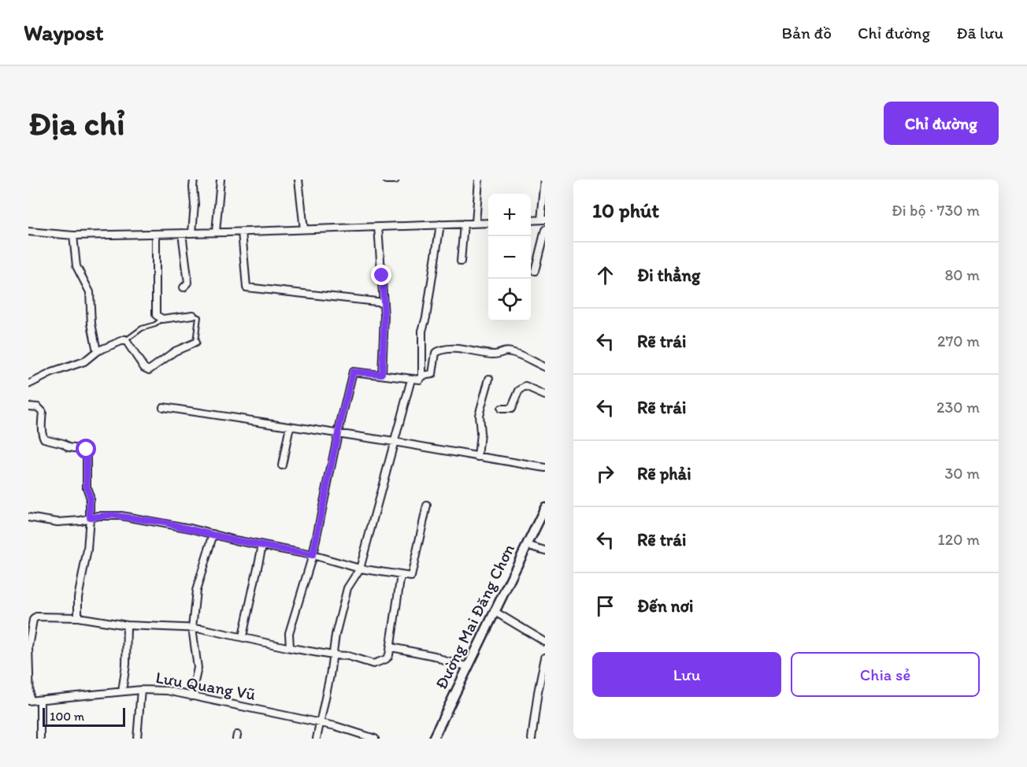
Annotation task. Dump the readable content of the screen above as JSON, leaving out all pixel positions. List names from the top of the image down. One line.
{"streets":{"main road":["Đường Mai Đăng Chơn"],"street":["Lưu Quang Vũ"]},"scale_bar":"100 m","page":{"header":"Waypost","nav":["Bản đồ","Chỉ đường","Đã lưu"],"buttons":["Chỉ đường",["Lưu","Chia sẻ"]],"title":"Địa chỉ","heading":["10 phút","Đi bộ · 730 m"],"map_buttons":["+","−"],"list":[["Đi thẳng","80 m"],["Rẽ trái","270 m"],["Rẽ trái","230 m"],["Rẽ phải","30 m"],["Rẽ trái","120 m"],"Đến nơi"],"scale":"100 m"}}
